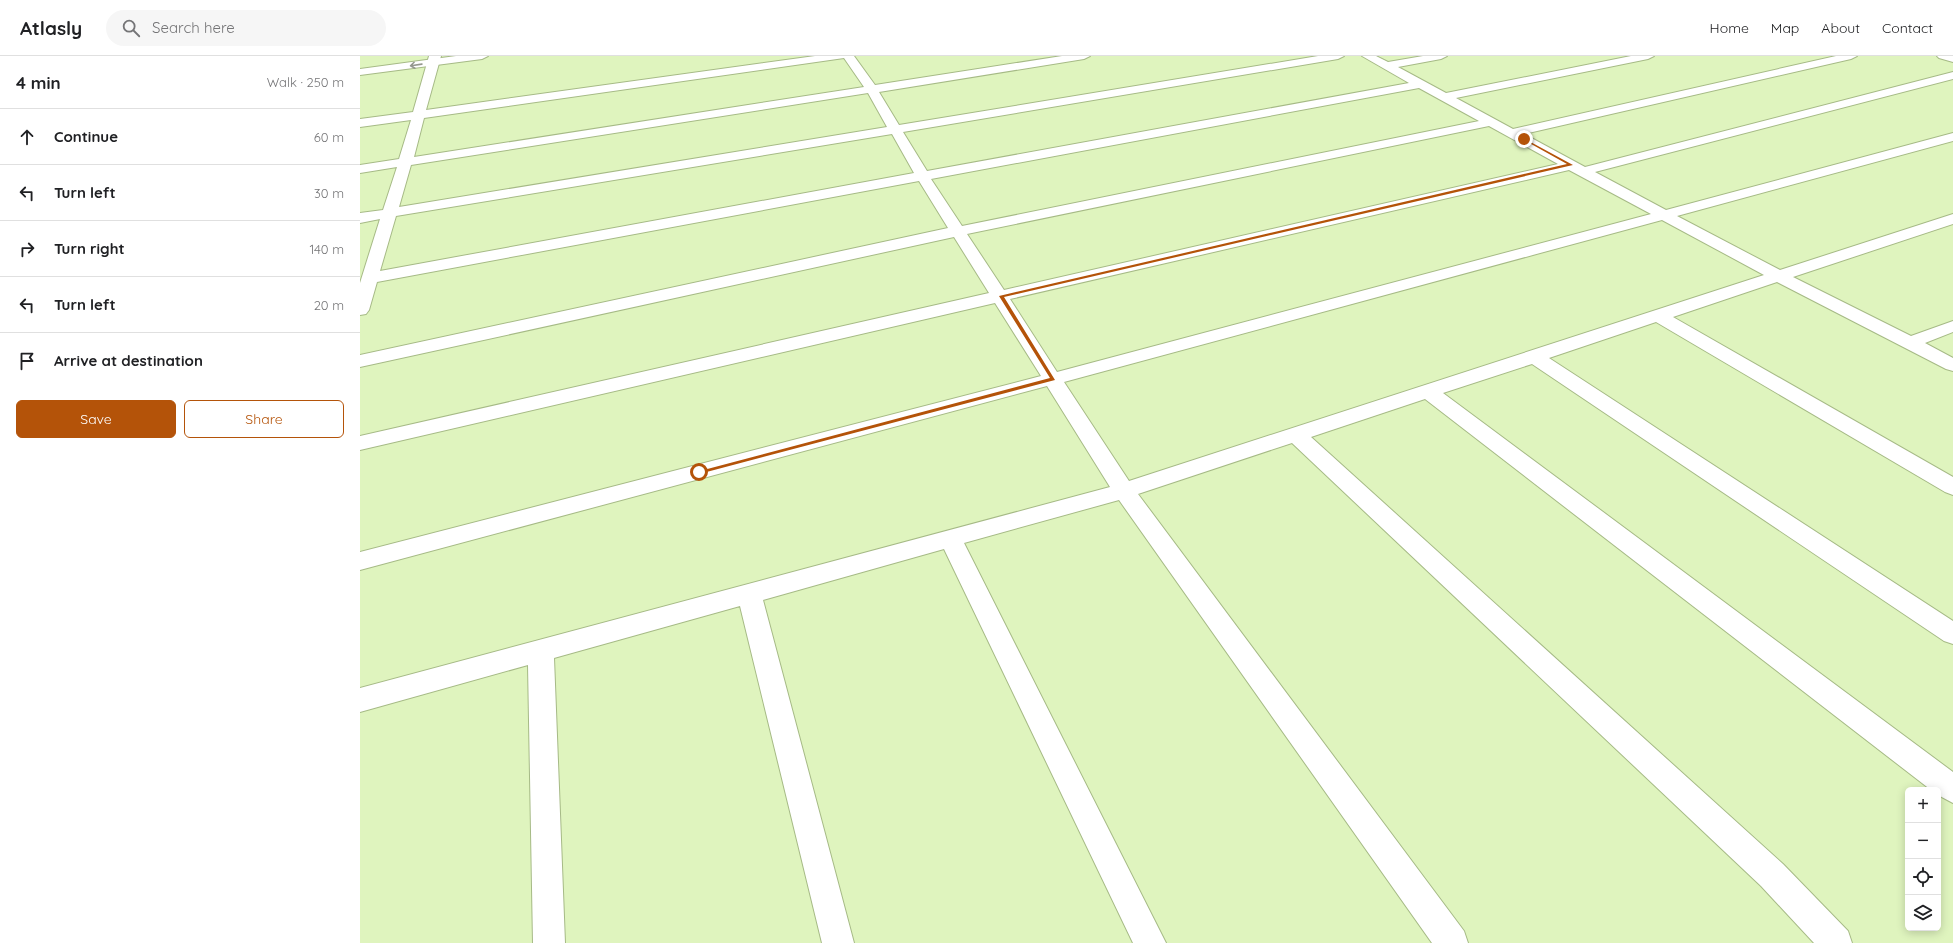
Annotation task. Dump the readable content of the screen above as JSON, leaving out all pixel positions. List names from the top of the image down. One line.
{"page":{"header":"Atlasly","search":"Search here","nav":["Home","Map","About","Contact"],"heading":["4 min","Walk · 250 m"],"list":[["Continue","60 m"],["Turn left","30 m"],["Turn right","140 m"],["Turn left","20 m"],"Arrive at destination"],"buttons":["Save","Share"],"map_buttons":["+","−"]}}
